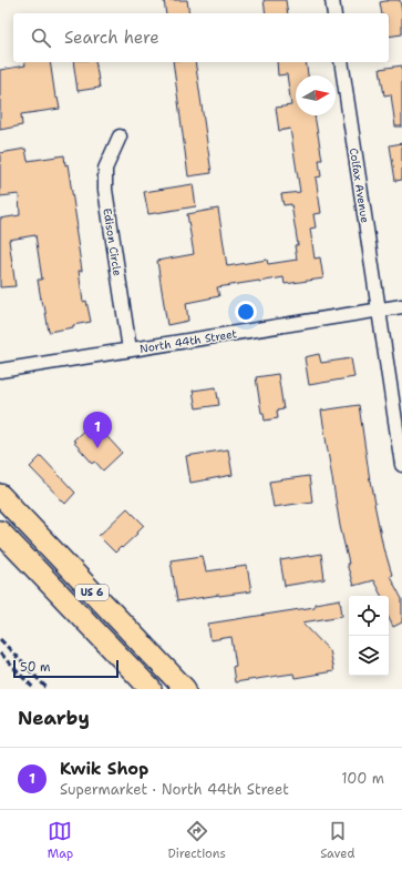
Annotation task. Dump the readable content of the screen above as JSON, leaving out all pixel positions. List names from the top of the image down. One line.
{"streets":{"main road":["US 6"],"street":["Colfax Avenue","Edison Circle","North 44th Street"]},"crossings":[["Colfax Avenue","North 44th Street"],["Edison Circle","North 44th Street"]],"scale_bar":"50 m","north":"right","page":{"search":"Search here","pins":"1","scale":"50 m","heading":"Nearby","list":[{"mark":"1","name":"Kwik Shop","note":"Supermarket · North 44th Street","value":"100 m"}],"nav":["Map","Directions","Saved"]}}
